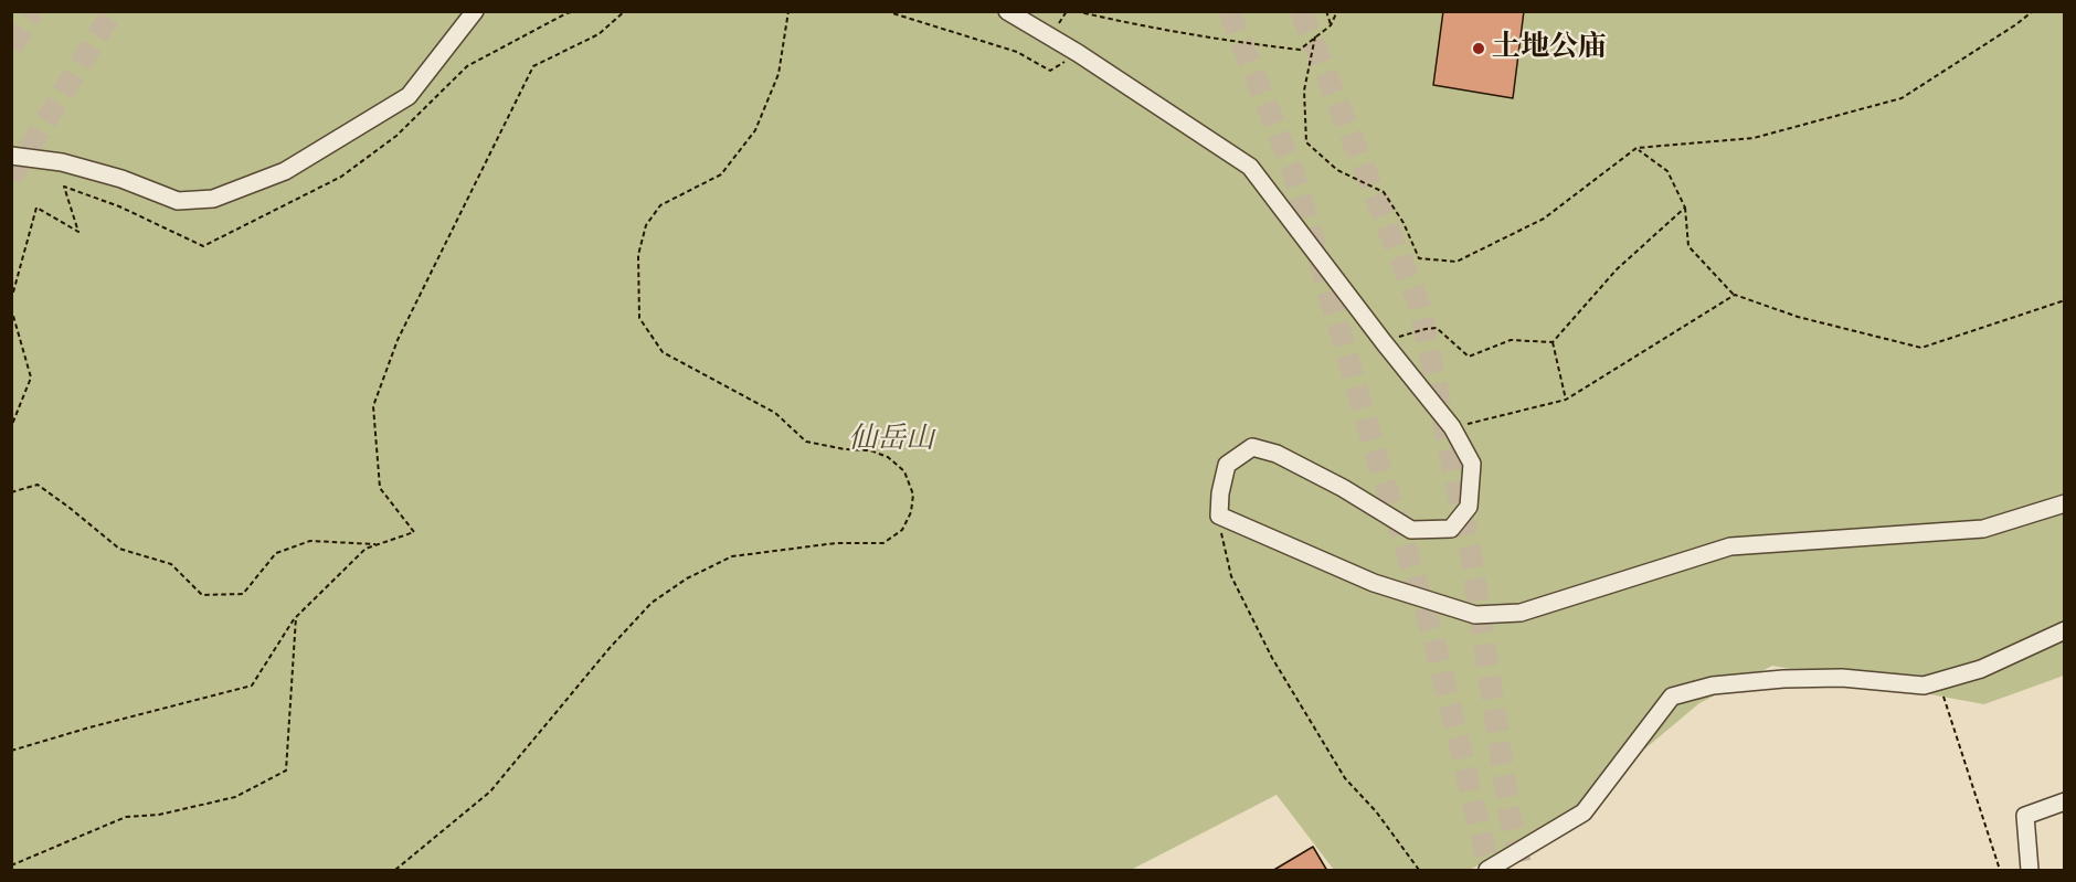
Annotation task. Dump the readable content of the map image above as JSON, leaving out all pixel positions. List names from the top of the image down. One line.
{"parks":["仙岳山"],"places":["土地公庙"]}
